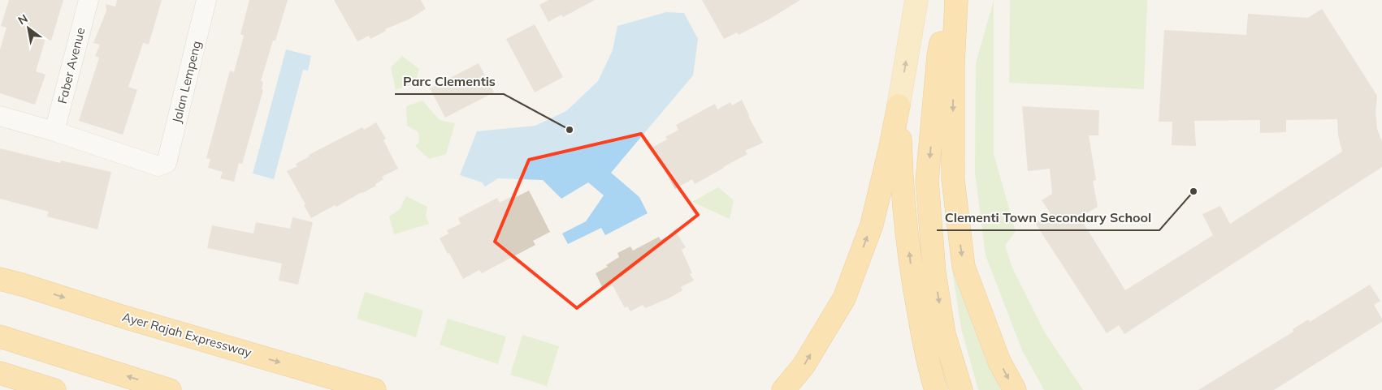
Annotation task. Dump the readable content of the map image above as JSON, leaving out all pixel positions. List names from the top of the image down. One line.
{"streets":{"highway":["Ayer Rajah Expressway"],"street":["Faber Avenue","Jalan Lempeng"]},"crossings":[["Faber Avenue","Jalan Lempeng"]],"places":["Parc Clementis","Clementi Town Secondary School"],"north":"top left"}
